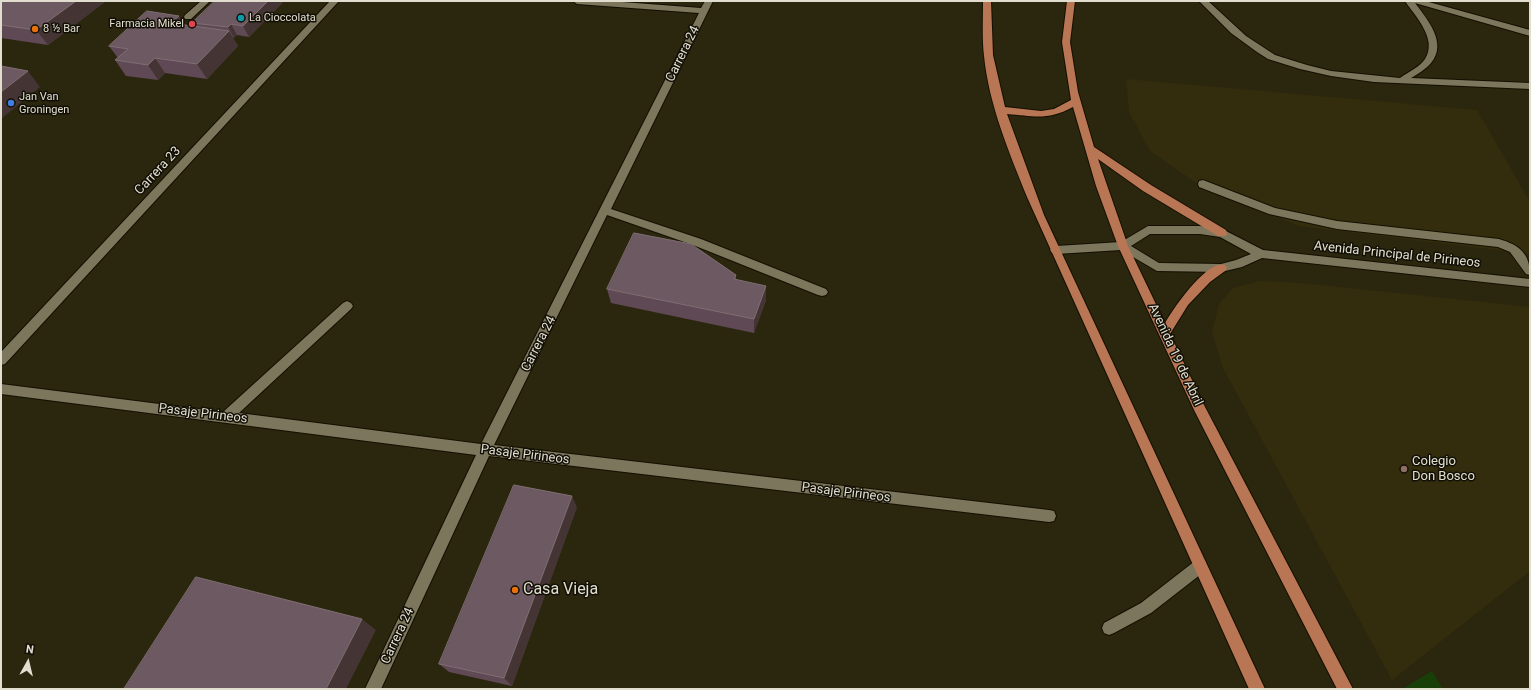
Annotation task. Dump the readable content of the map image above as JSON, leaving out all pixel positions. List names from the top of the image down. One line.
{"streets":{"main road":["Avenida 19 de Abril"],"street":["Carrera 24","Carrera 23","Avenida Principal de Pirineos","Pasaje Pirineos"]},"crossings":[["Carrera 24","Pasaje Pirineos"],["Avenida Principal de Pirineos","Avenida 19 de Abril"]],"places":["La Cioccolata","Farmacia Mikel","8 ½ Bar","Jan Van Groningen","Colegio Don Bosco","Casa Vieja"],"north":"top"}
